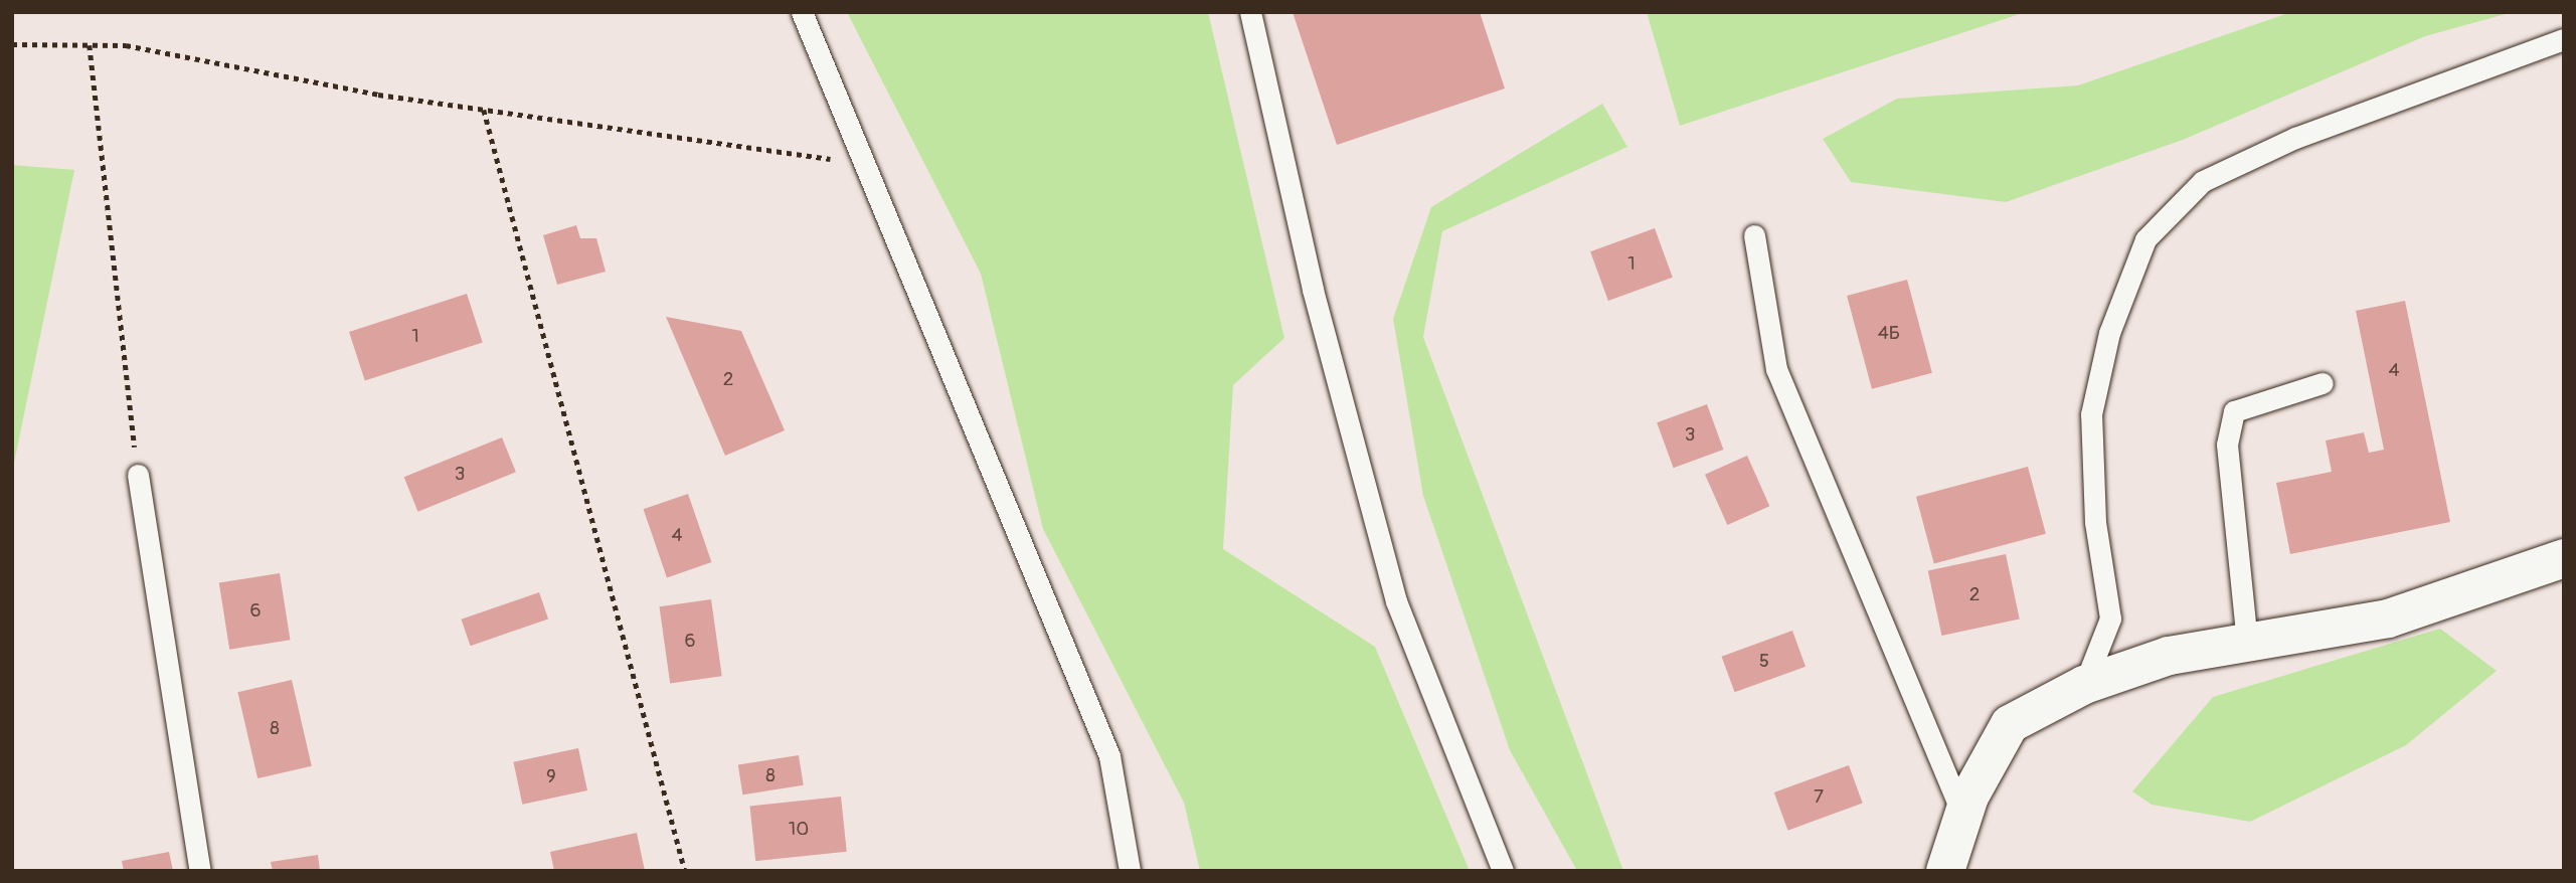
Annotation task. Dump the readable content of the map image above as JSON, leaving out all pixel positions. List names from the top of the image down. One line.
{"house_numbers":["1","4Б","1","4","2","3","3","4","2","6","6","5","8","8","9","7","10"]}
